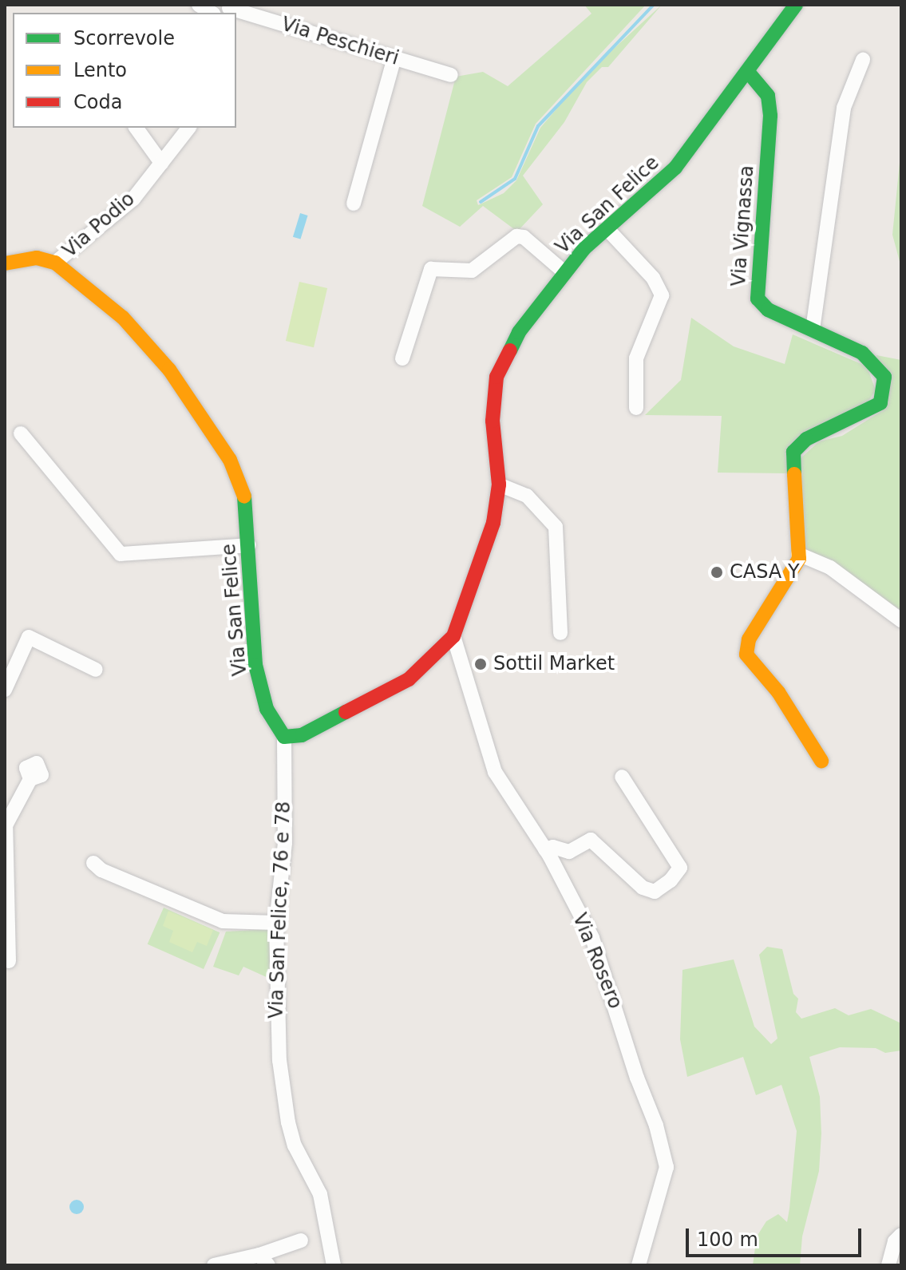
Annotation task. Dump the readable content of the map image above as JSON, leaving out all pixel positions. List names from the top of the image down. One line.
{"streets":{"street":["Via Peschieri","Via San Felice","Via Podio","Via Vignassa","Via San Felice, 76 e 78","Via Rosero"]},"crossings":[["Via San Felice","Via Podio"],["Via San Felice","Via Vignassa"],["Via San Felice","Via San Felice, 76 e 78"],["Via San Felice","Via Rosero"]],"places":["CASA Y","Sottil Market"],"legend":["Scorrevole","Lento","Coda"],"scale_bar":"100 m"}
